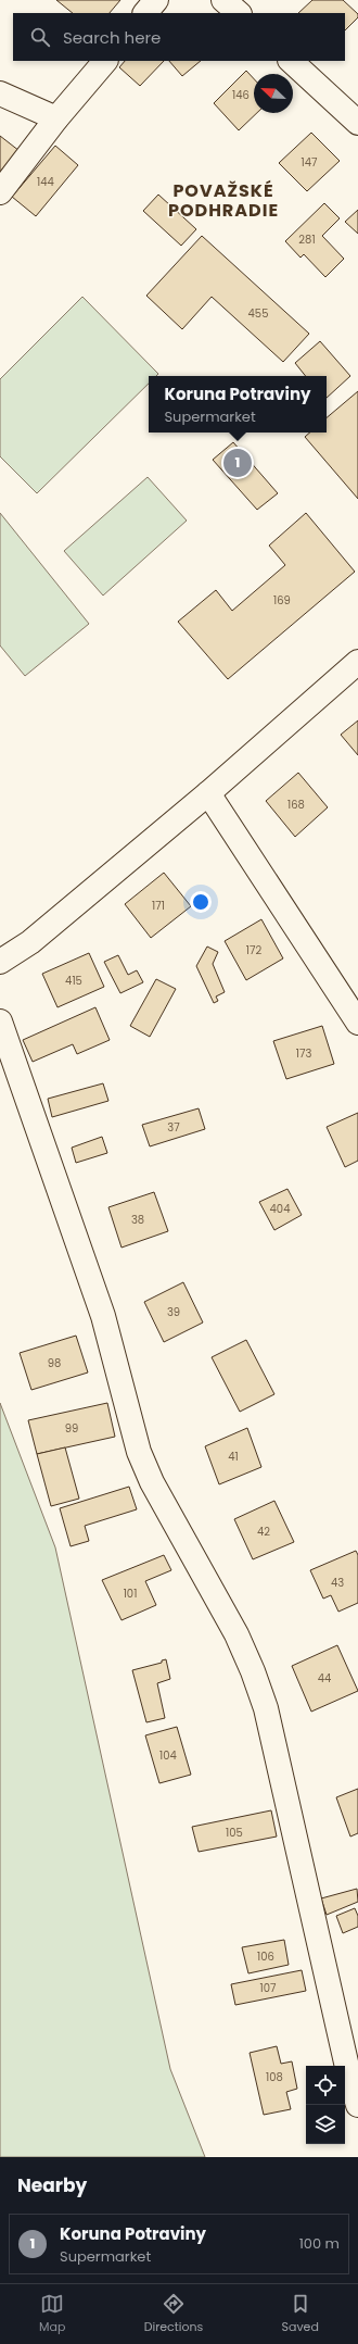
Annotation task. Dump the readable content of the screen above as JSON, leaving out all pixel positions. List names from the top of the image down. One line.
{"districts":["POVAŽSKÉ PODHRADIE"],"house_numbers":["146","147","144","281","455","169","168","171","172","415","173","37","404","38","39","98","99","41","42","43","101","44","104","105","106","107","108"],"north":"top left","page":{"search":"Search here","popup":["Koruna Potraviny","Supermarket"],"pins":"1","heading":"Nearby","list":[{"mark":"1","name":"Koruna Potraviny","note":"Supermarket","value":"100 m"}],"nav":["Map","Directions","Saved"]}}
